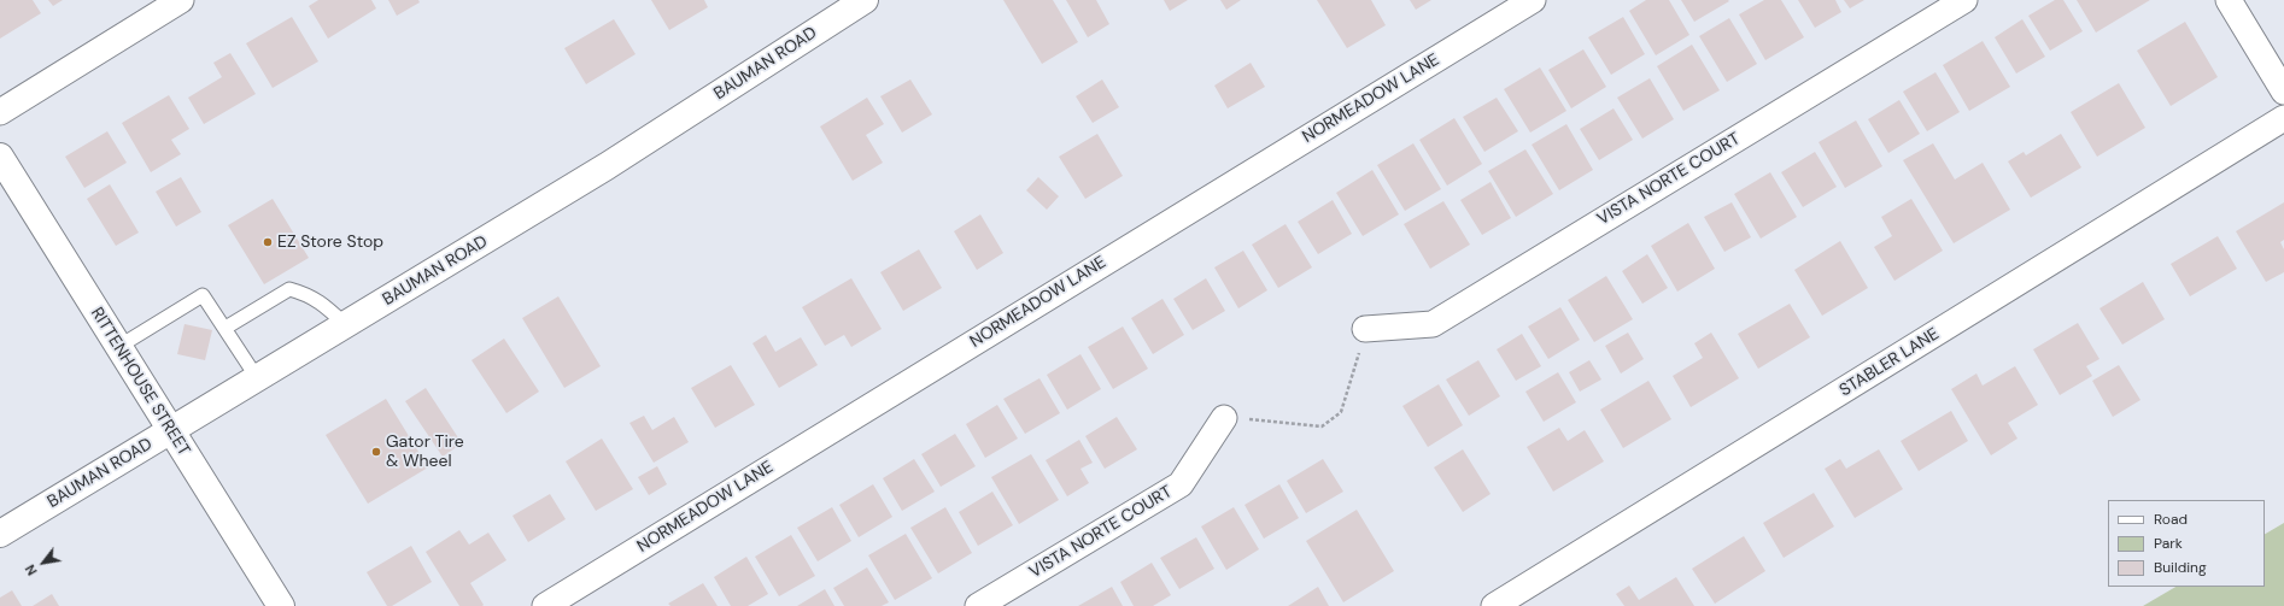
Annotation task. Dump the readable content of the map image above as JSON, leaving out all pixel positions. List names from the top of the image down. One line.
{"streets":{"street":["BAUMAN ROAD","NORMEADOW LANE","VISTA NORTE COURT","STABLER LANE","RITTENHOUSE STREET"]},"crossings":[["BAUMAN ROAD","RITTENHOUSE STREET"]],"places":["EZ Store Stop","Gator Tire & Wheel"],"legend":["Road","Park","Building"],"north":"bottom left"}
